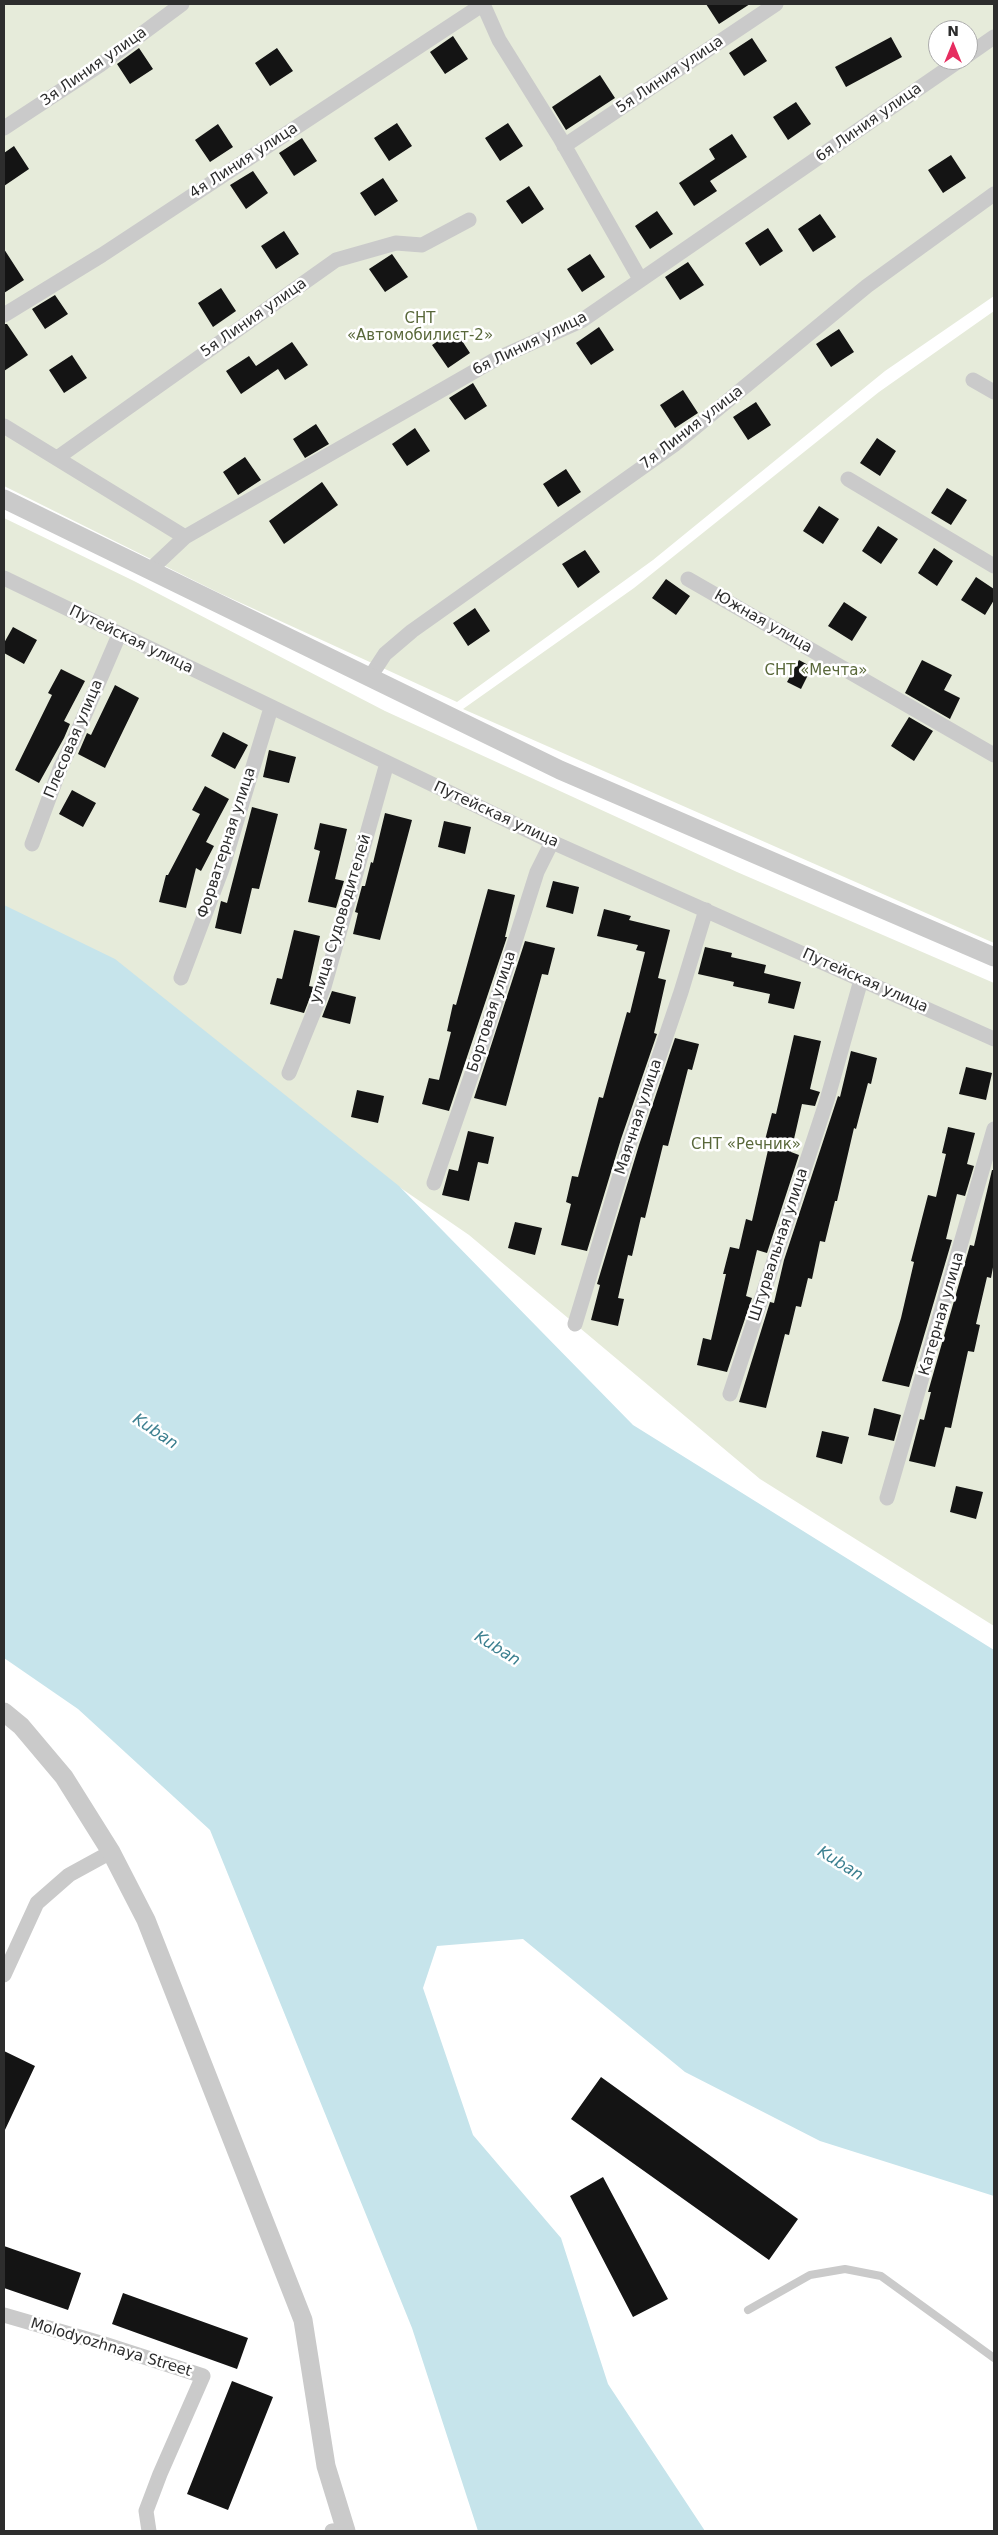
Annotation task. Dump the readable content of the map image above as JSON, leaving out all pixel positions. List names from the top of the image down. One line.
{"streets":{"street":["3я Линия улица","5я Линия улица","6я Линия улица","4я Линия улица","7я Линия улица","Южная улица","Путейская улица","Плесовая улица","Форватерная улица","улица Судоводителей","Бортовая улица","Маячная улица","Штурвальная улица","Катерная улица","Molodyozhnaya Street"]},"crossings":[["5я Линия улица","4я Линия улица"],["6я Линия улица","4я Линия улица"],["Путейская улица","Плесовая улица"],["Путейская улица","Форватерная улица"],["Путейская улица","улица Судоводителей"],["Путейская улица","Бортовая улица"],["Путейская улица","Маячная улица"],["Путейская улица","Штурвальная улица"]],"water":["Kuban"],"parks":["СНТ «Автомобилист-2»","СНТ «Мечта»","СНТ «Речник»"],"north":"top"}
